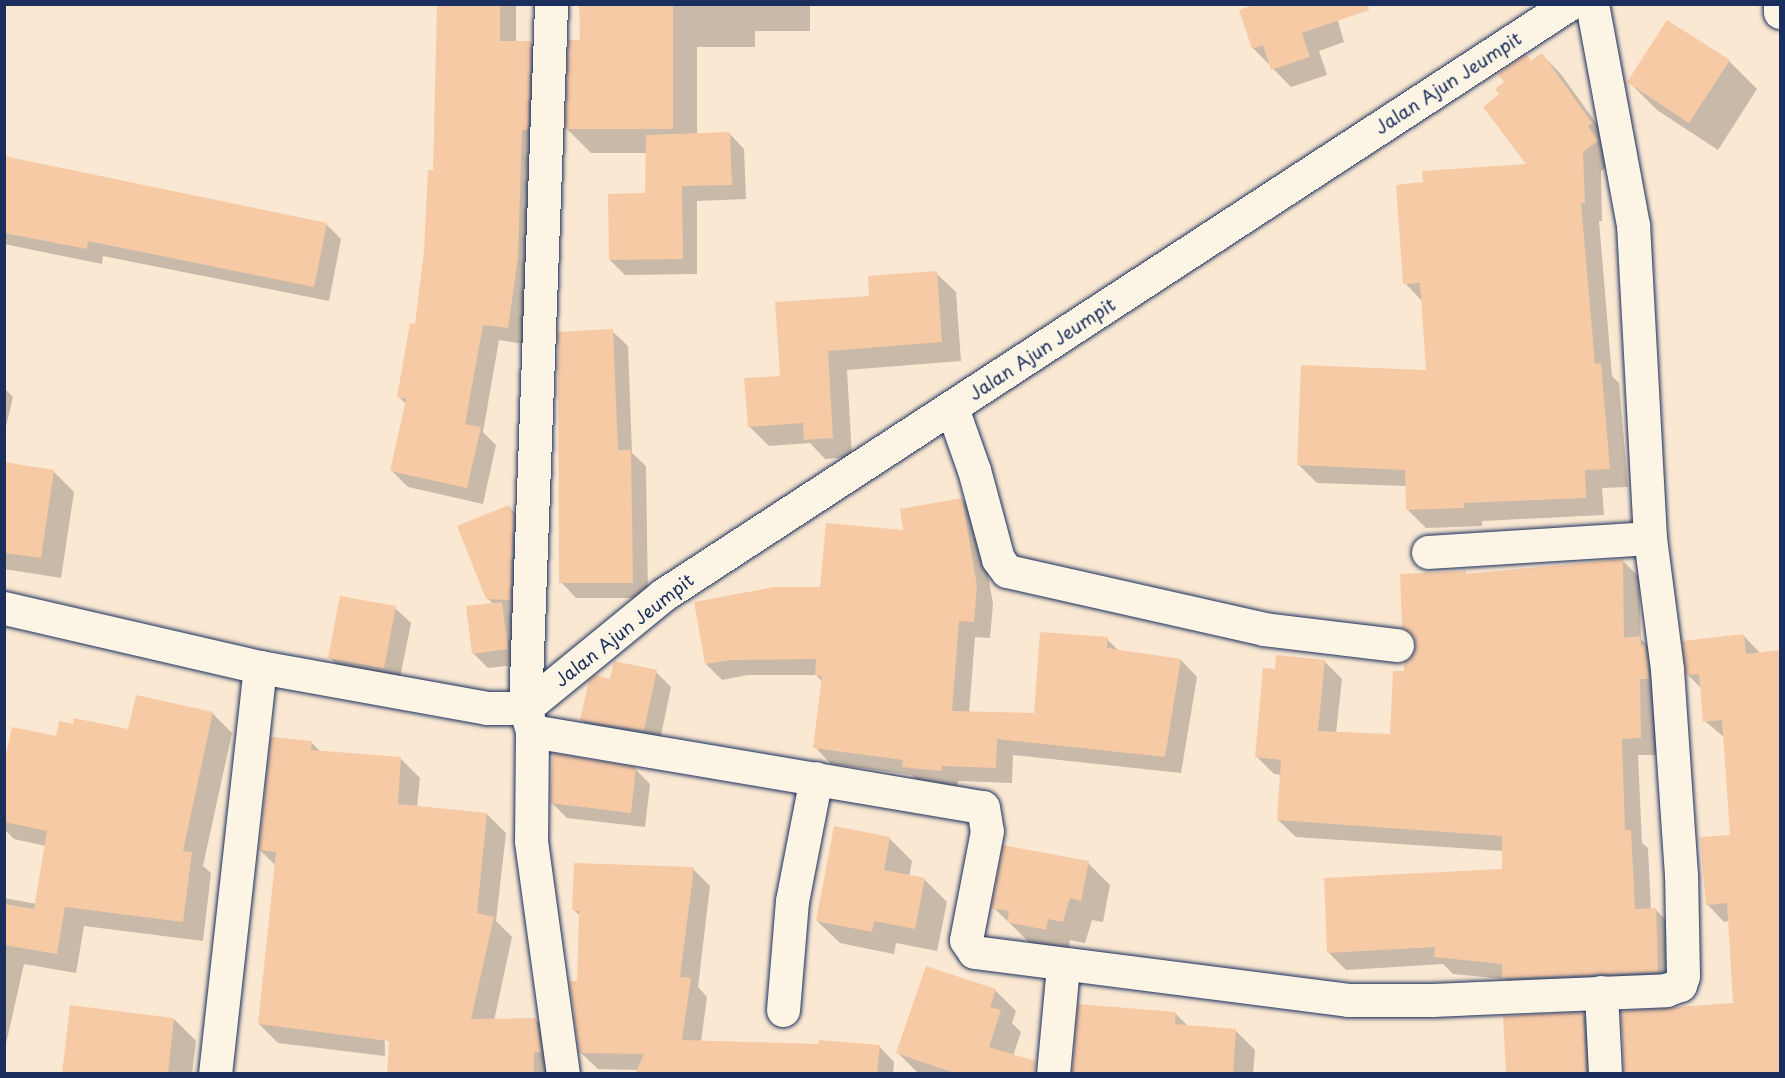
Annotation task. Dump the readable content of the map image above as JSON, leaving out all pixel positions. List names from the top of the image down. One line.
{"streets":{"street":["Jalan Ajun Jeumpit"]}}
